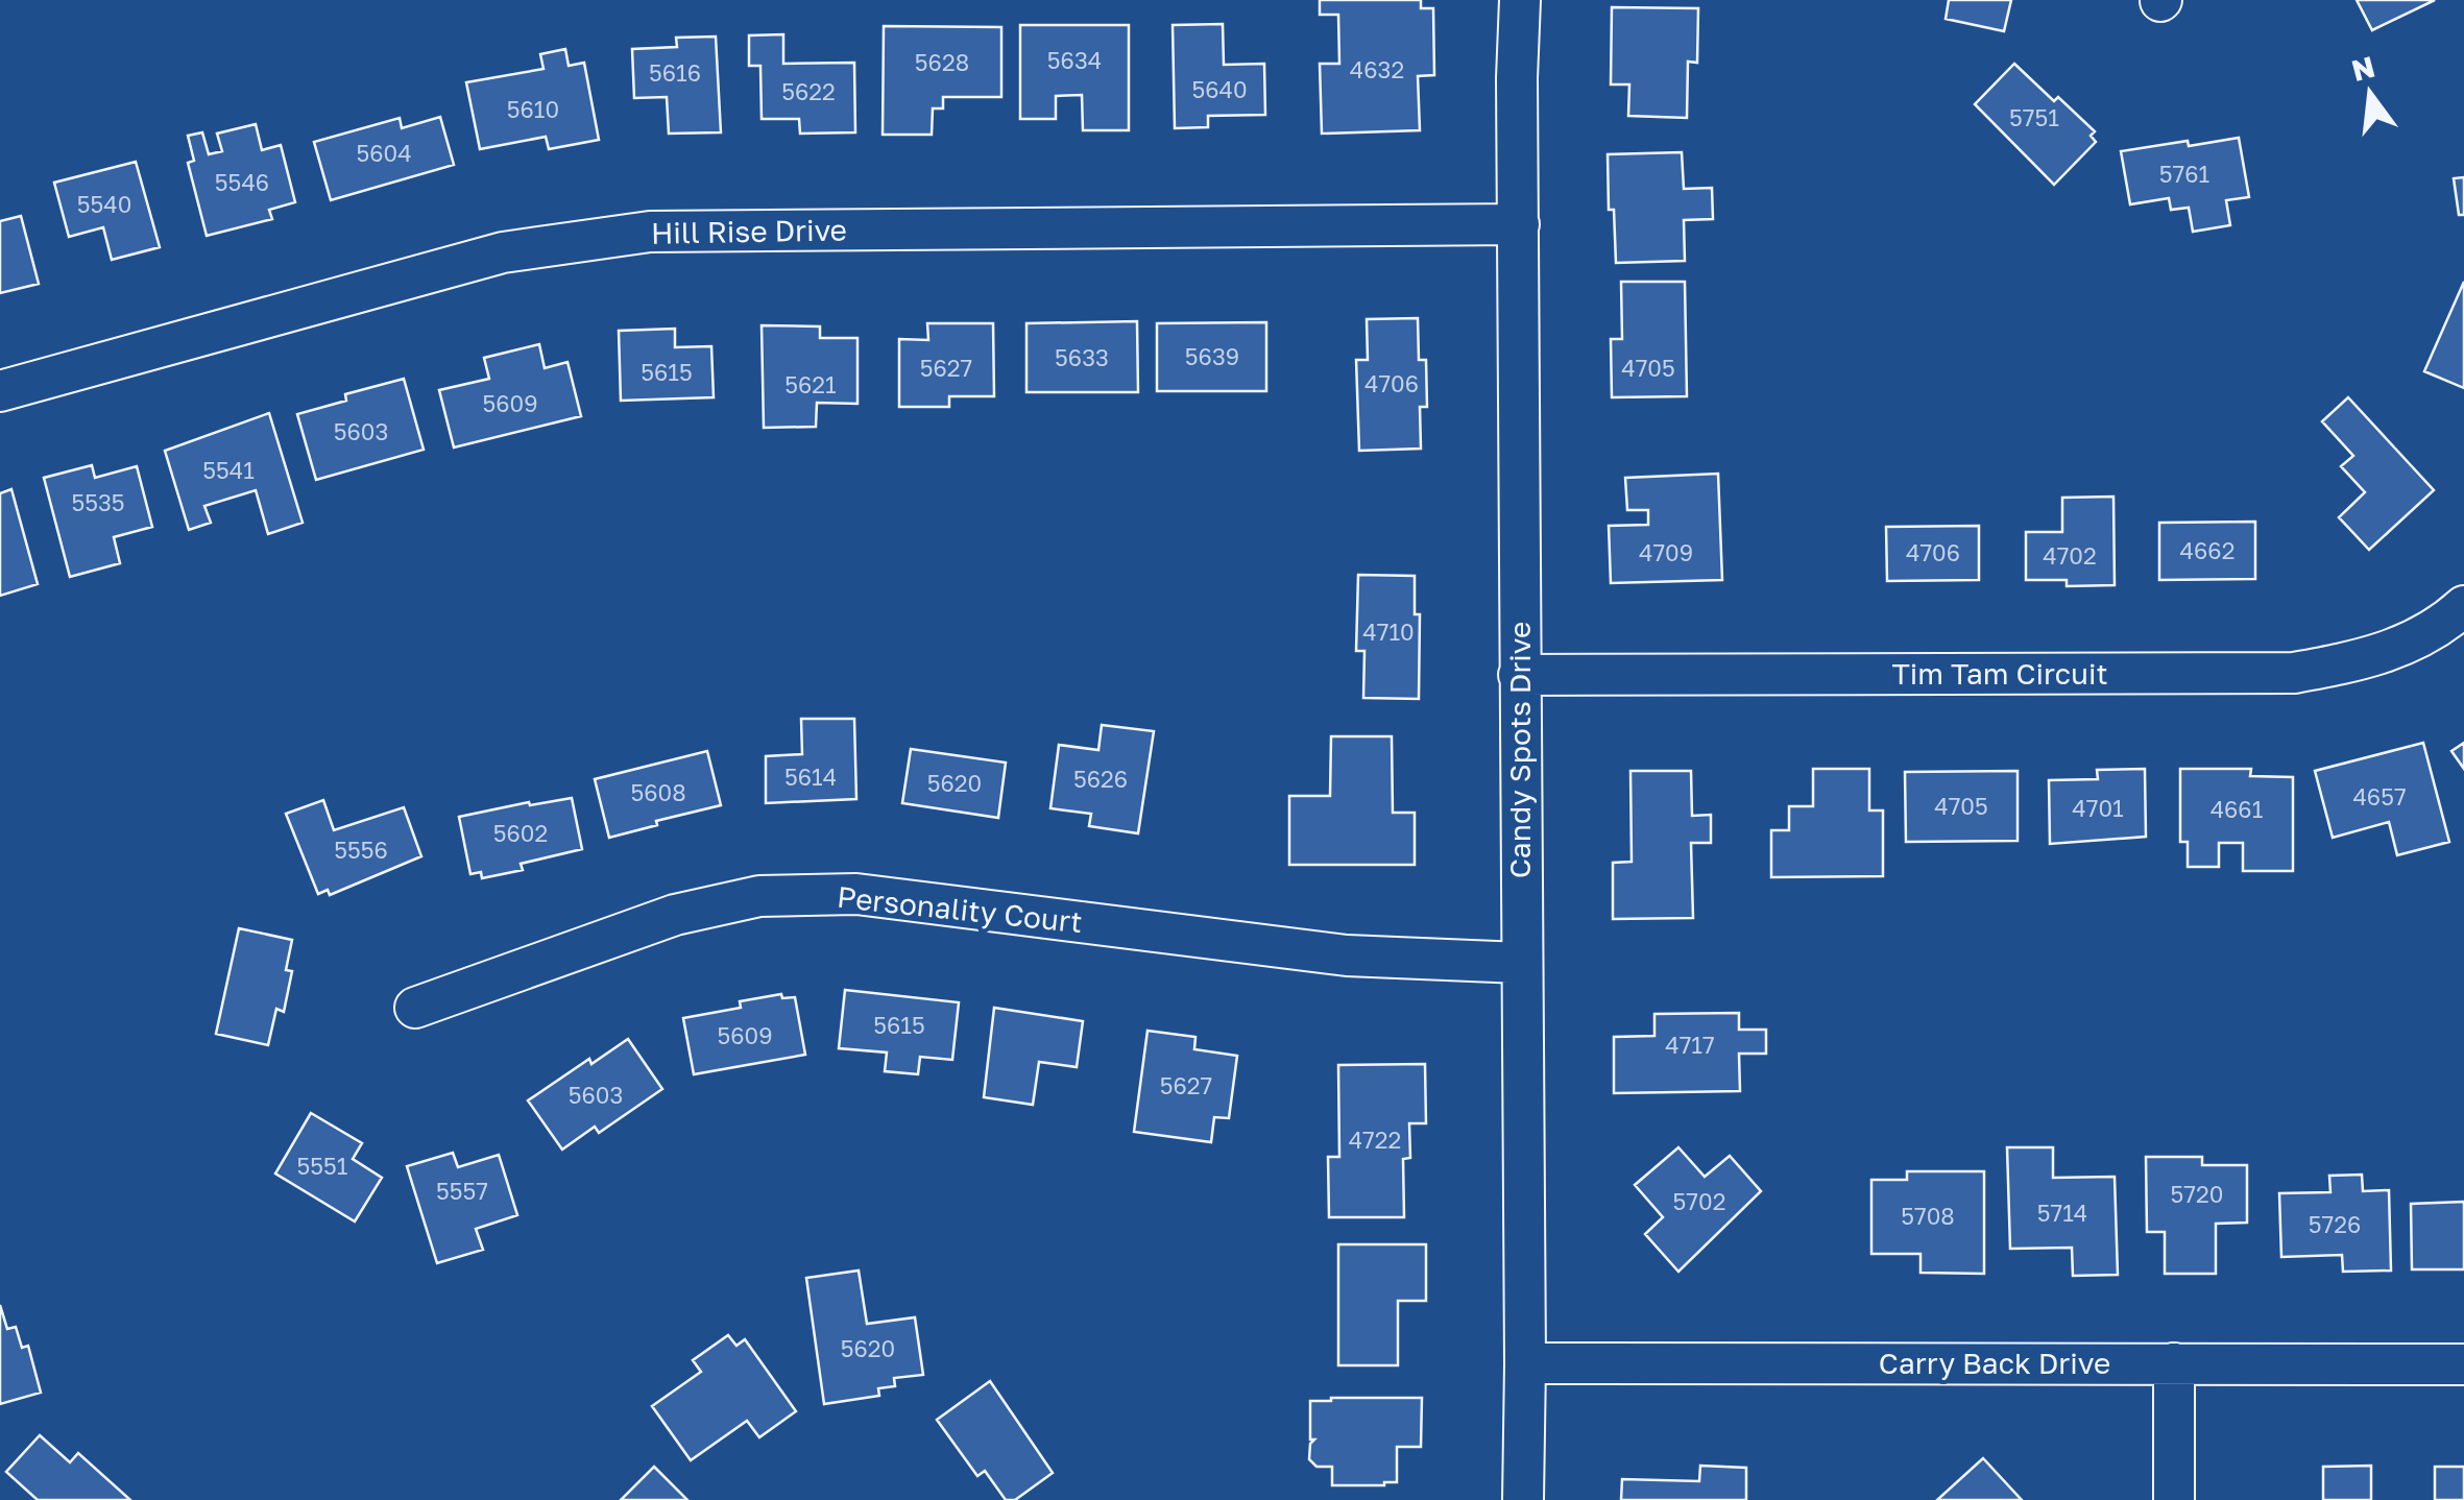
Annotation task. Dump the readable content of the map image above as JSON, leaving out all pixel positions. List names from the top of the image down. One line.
{"streets":{"street":["Hill Rise Drive","Tim Tam Circuit","Candy Spots Drive","Personality Court","Carry Back Drive"]},"crossings":[["Hill Rise Drive","Candy Spots Drive"],["Tim Tam Circuit","Candy Spots Drive"],["Candy Spots Drive","Personality Court"],["Candy Spots Drive","Carry Back Drive"]],"house_numbers":["5634","5628","4632","5616","5640","5622","5610","5751","5604","5761","5546","5540","5639","5633","5627","4705","5615","4706","5621","5609","5603","5541","5535","4662","4709","4706","4702","4710","5614","5626","5620","5608","4657","4705","4701","4661","5602","5556","5615","5609","4717","5627","5603","4722","5551","5557","5720","5702","5714","5708","5726","5620"],"north":"top"}
